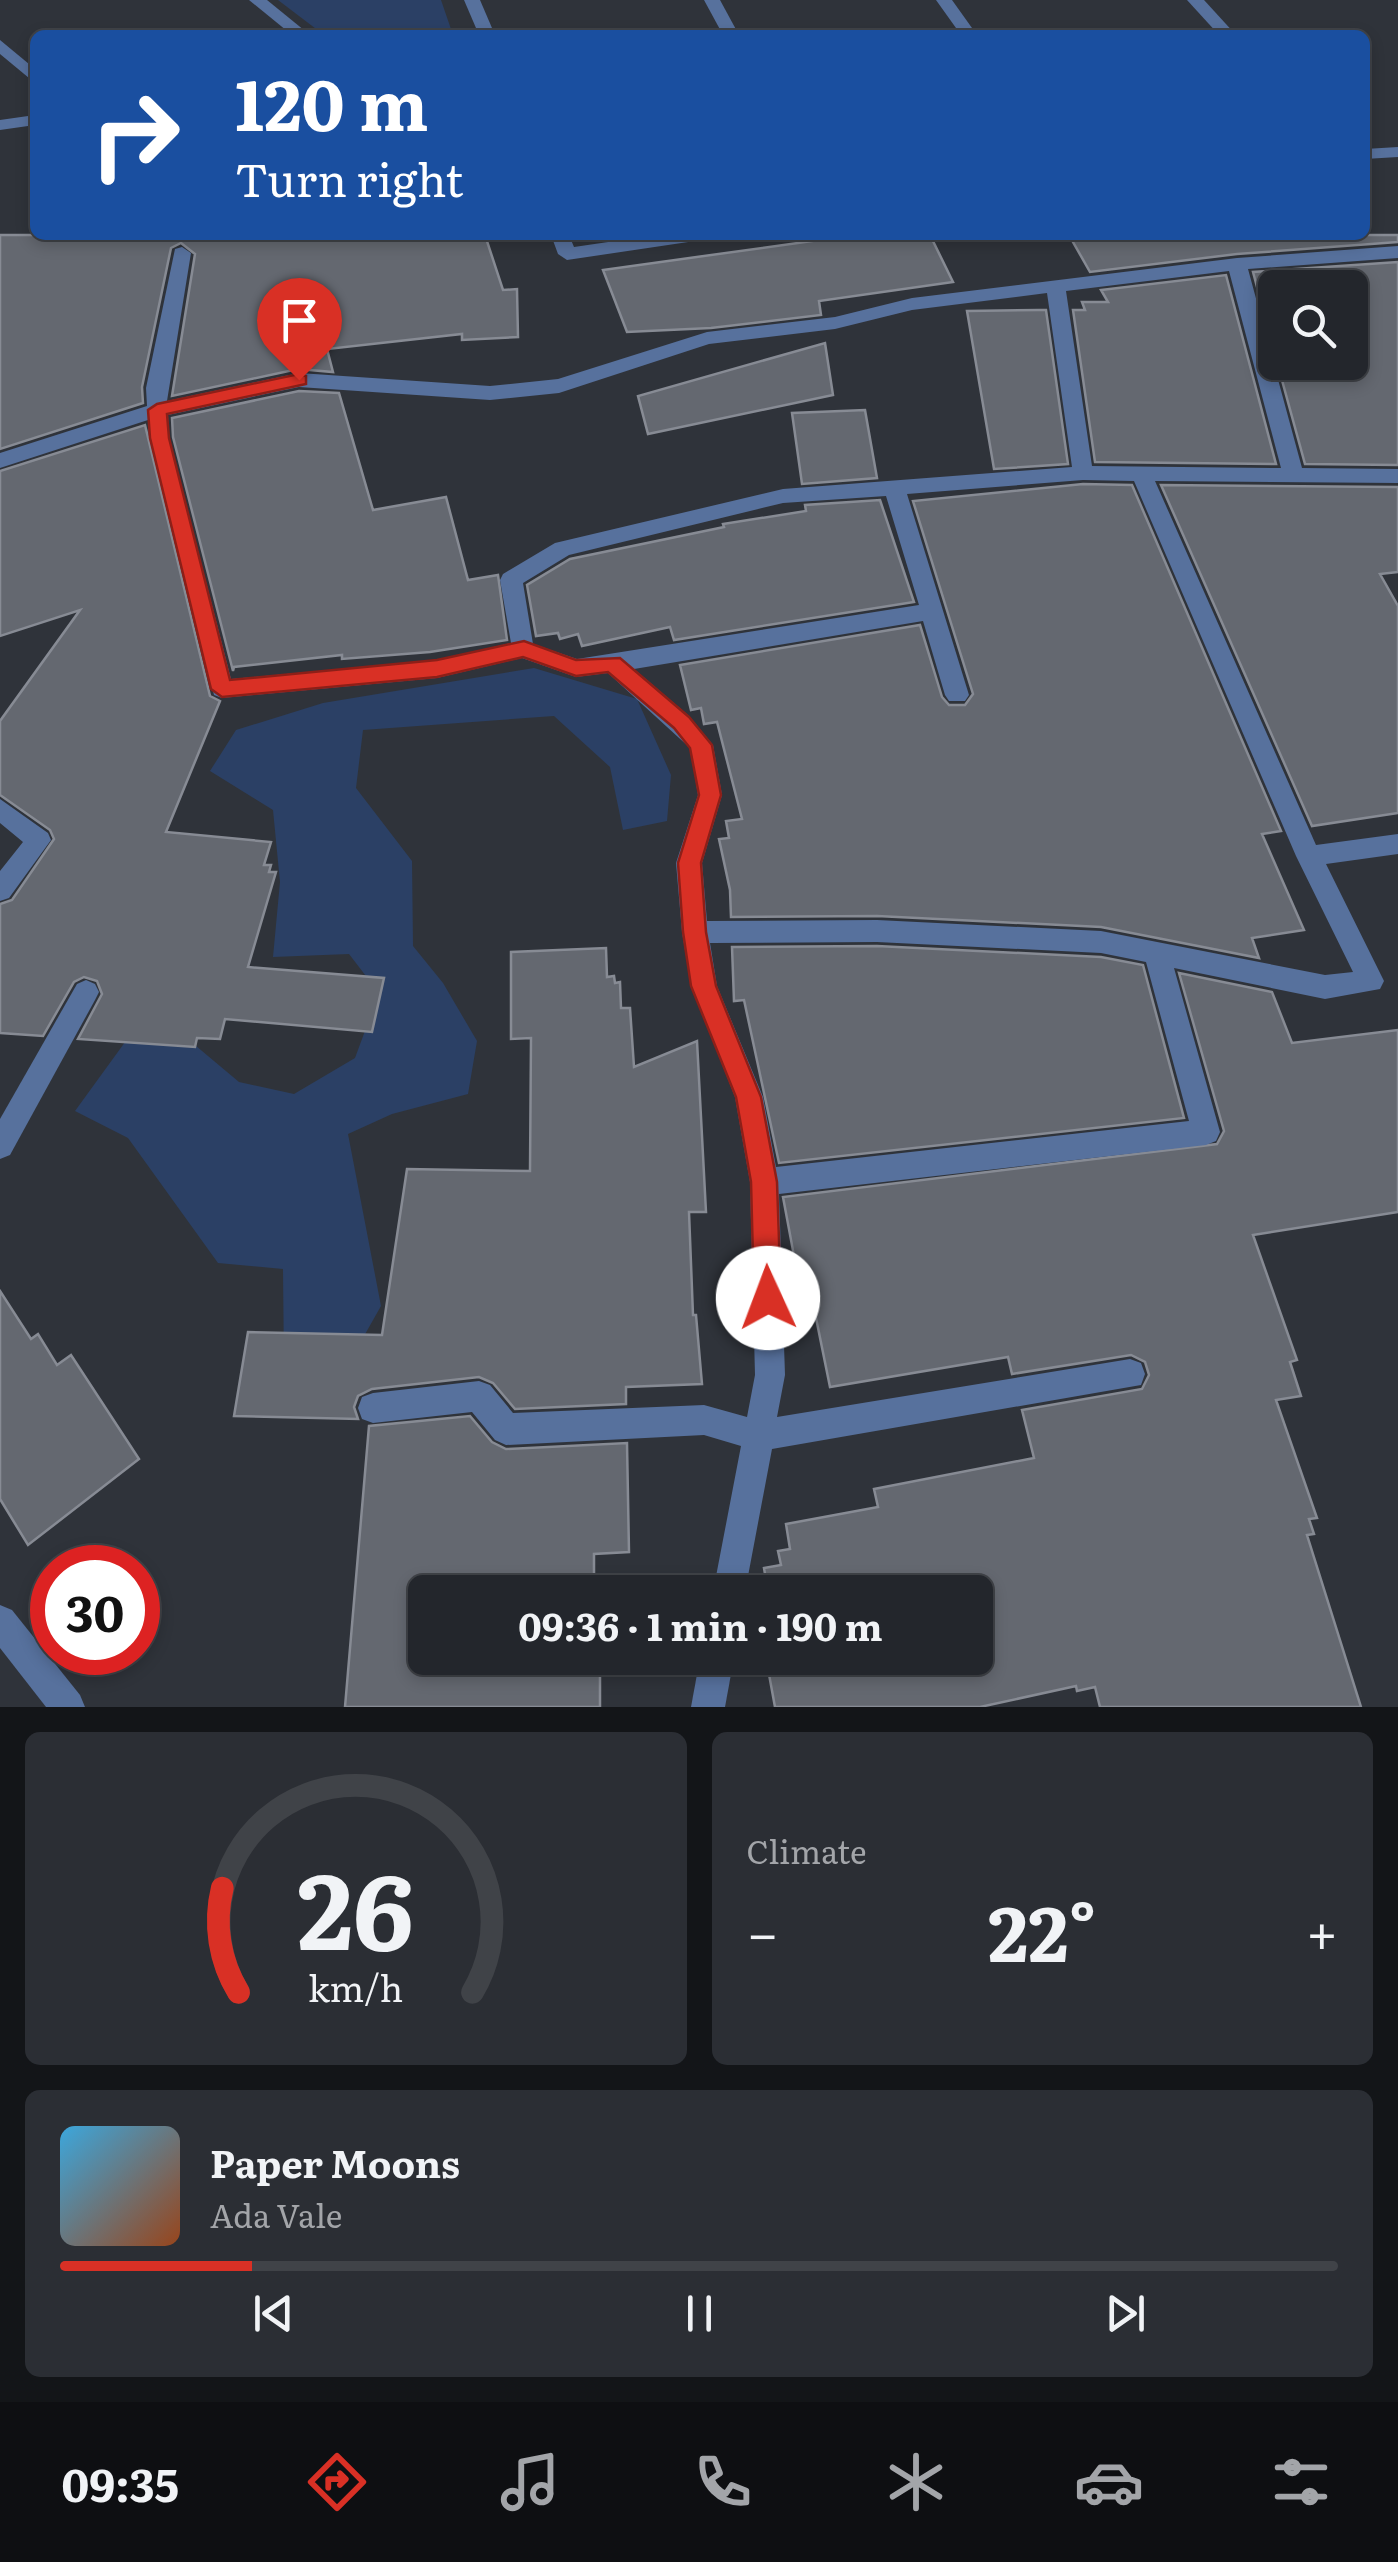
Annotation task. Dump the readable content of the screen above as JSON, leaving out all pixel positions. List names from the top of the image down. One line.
{"page":{"turn":["120 m","Turn right"],"limit":"30","trip":"09:36 · 1 min · 190 m","tile":"Climate","heat":["−","22°","+"],"song":["Paper Moons","Ada Vale"],"tabs":"09:35","gauge":["26","km/h"]}}
